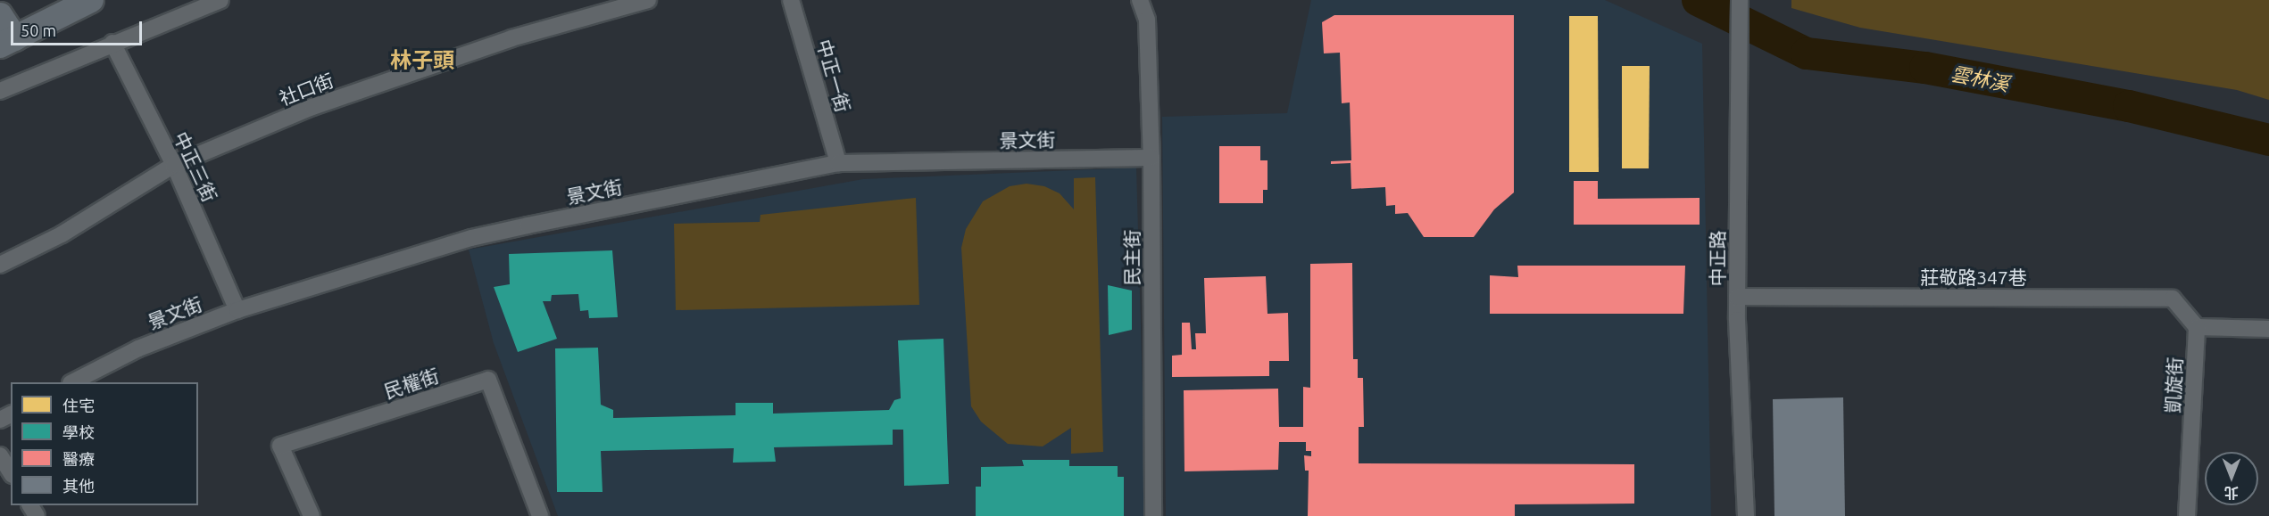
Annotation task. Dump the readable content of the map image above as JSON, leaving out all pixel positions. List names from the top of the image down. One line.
{"streets":{"street":["中正一街","社口街","景文街","中正三街","民主街","中正路","莊敬路347巷","民權街","凱旋街"]},"crossings":[["中正一街","景文街"],["社口街","中正三街"],["景文街","中正三街"],["景文街","民主街"],["中正路","莊敬路347巷"],["莊敬路347巷","凱旋街"]],"districts":["林子頭"],"water":["雲林溪"],"legend":["住宅","學校","醫療","其他"],"scale_bar":"50 m","north":"bottom"}
